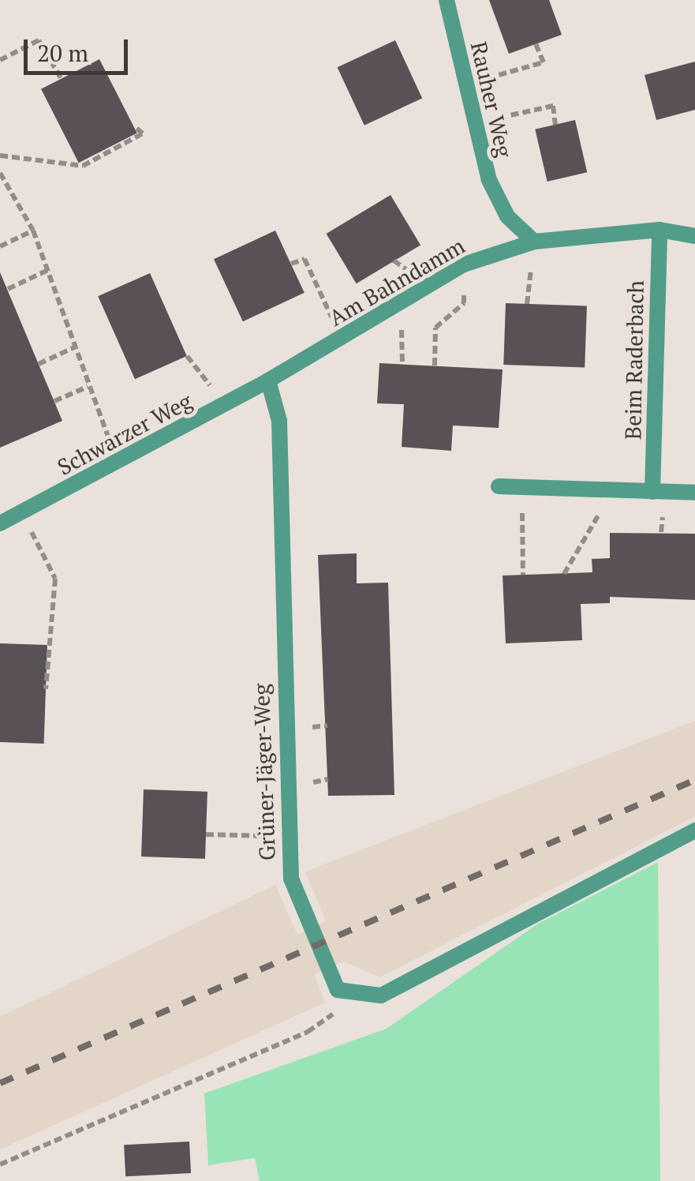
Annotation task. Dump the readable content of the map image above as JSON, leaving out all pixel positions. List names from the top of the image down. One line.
{"streets":{"street":["Rauher Weg","Am Bahndamm","Beim Raderbach","Schwarzer Weg","Grüner-Jäger-Weg"]},"crossings":[["Rauher Weg","Am Bahndamm"],["Am Bahndamm","Beim Raderbach"],["Am Bahndamm","Schwarzer Weg"],["Am Bahndamm","Grüner-Jäger-Weg"],["Schwarzer Weg","Grüner-Jäger-Weg"]],"scale_bar":"20 m"}
